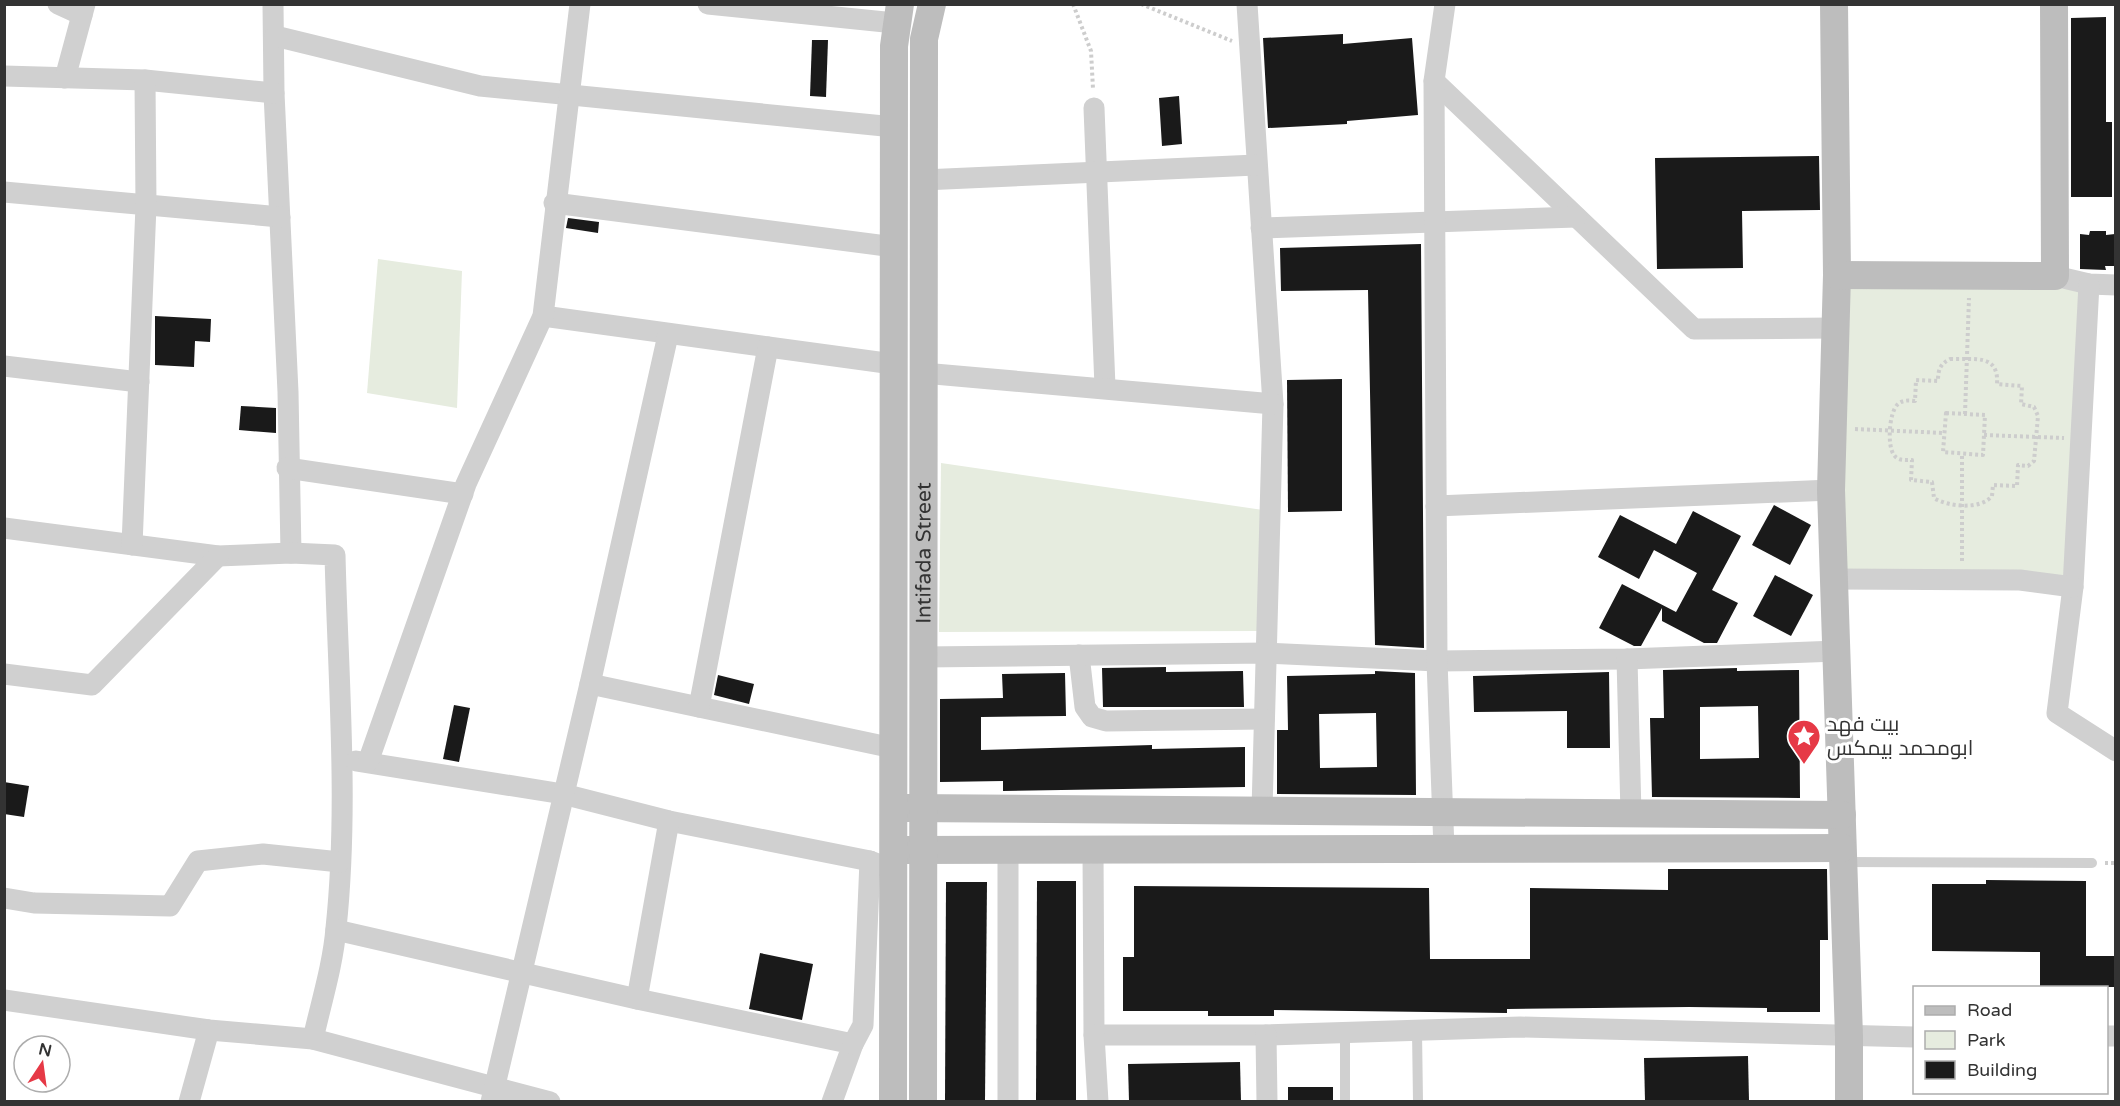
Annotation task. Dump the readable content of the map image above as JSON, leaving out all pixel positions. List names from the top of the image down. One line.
{"streets":{"street":["Intifada Street"]},"places":{"place":["بيت فهد ابومحمد بيمكس"]},"legend":["Road","Park","Building"],"north":"top"}
